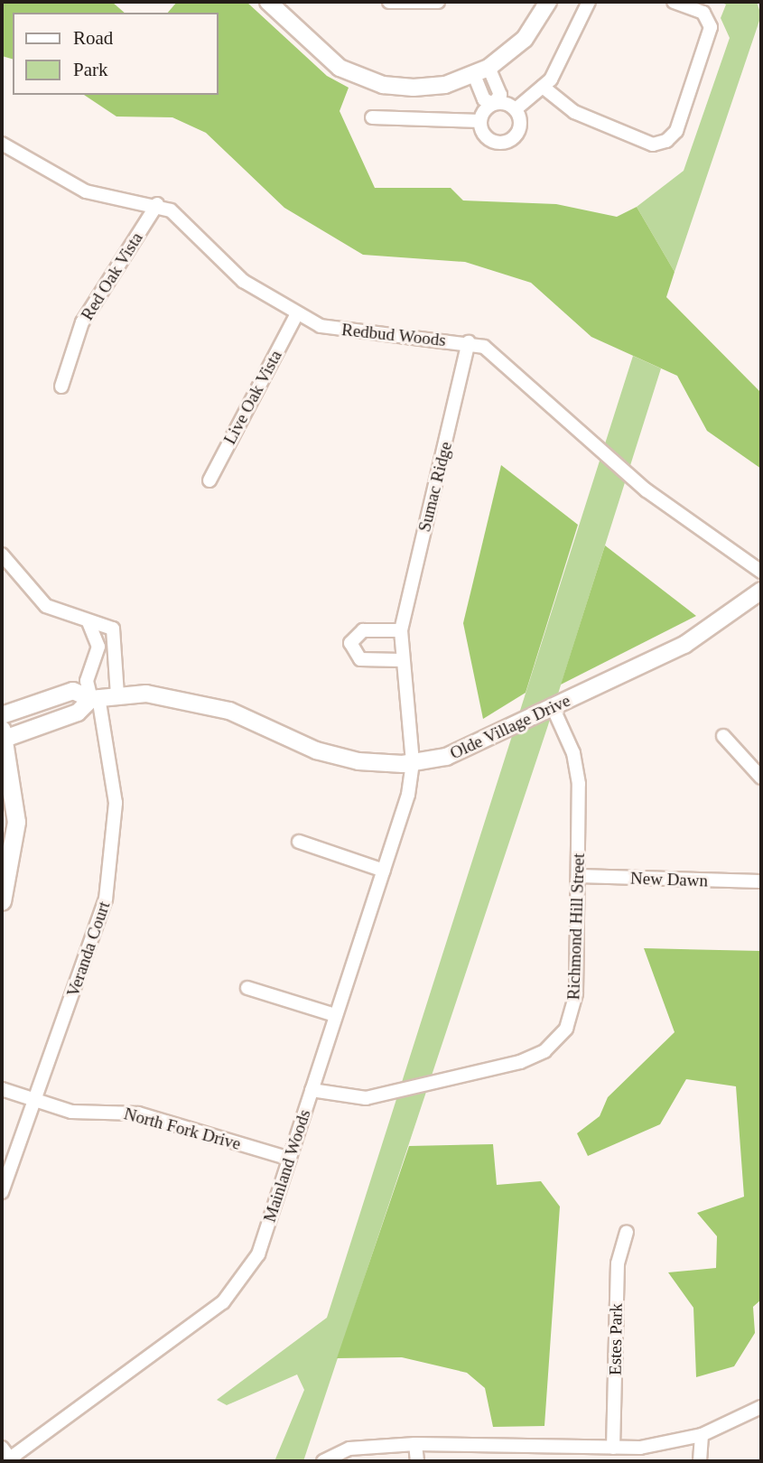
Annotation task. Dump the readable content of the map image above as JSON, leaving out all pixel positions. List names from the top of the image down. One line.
{"streets":{"street":["Red Oak Vista","Redbud Woods","Live Oak Vista","Sumac Ridge","Olde Village Drive","New Dawn","Richmond Hill Street","Veranda Court","North Fork Drive","Mainland Woods","Estes Park"]},"crossings":[["Red Oak Vista","Redbud Woods"],["Redbud Woods","Live Oak Vista"],["Redbud Woods","Sumac Ridge"],["Sumac Ridge","Olde Village Drive"],["Sumac Ridge","Mainland Woods"],["Olde Village Drive","Richmond Hill Street"],["Olde Village Drive","Veranda Court"],["Olde Village Drive","Mainland Woods"],["New Dawn","Richmond Hill Street"],["Richmond Hill Street","Mainland Woods"],["Veranda Court","North Fork Drive"],["North Fork Drive","Mainland Woods"]],"legend":["Road","Park"]}
